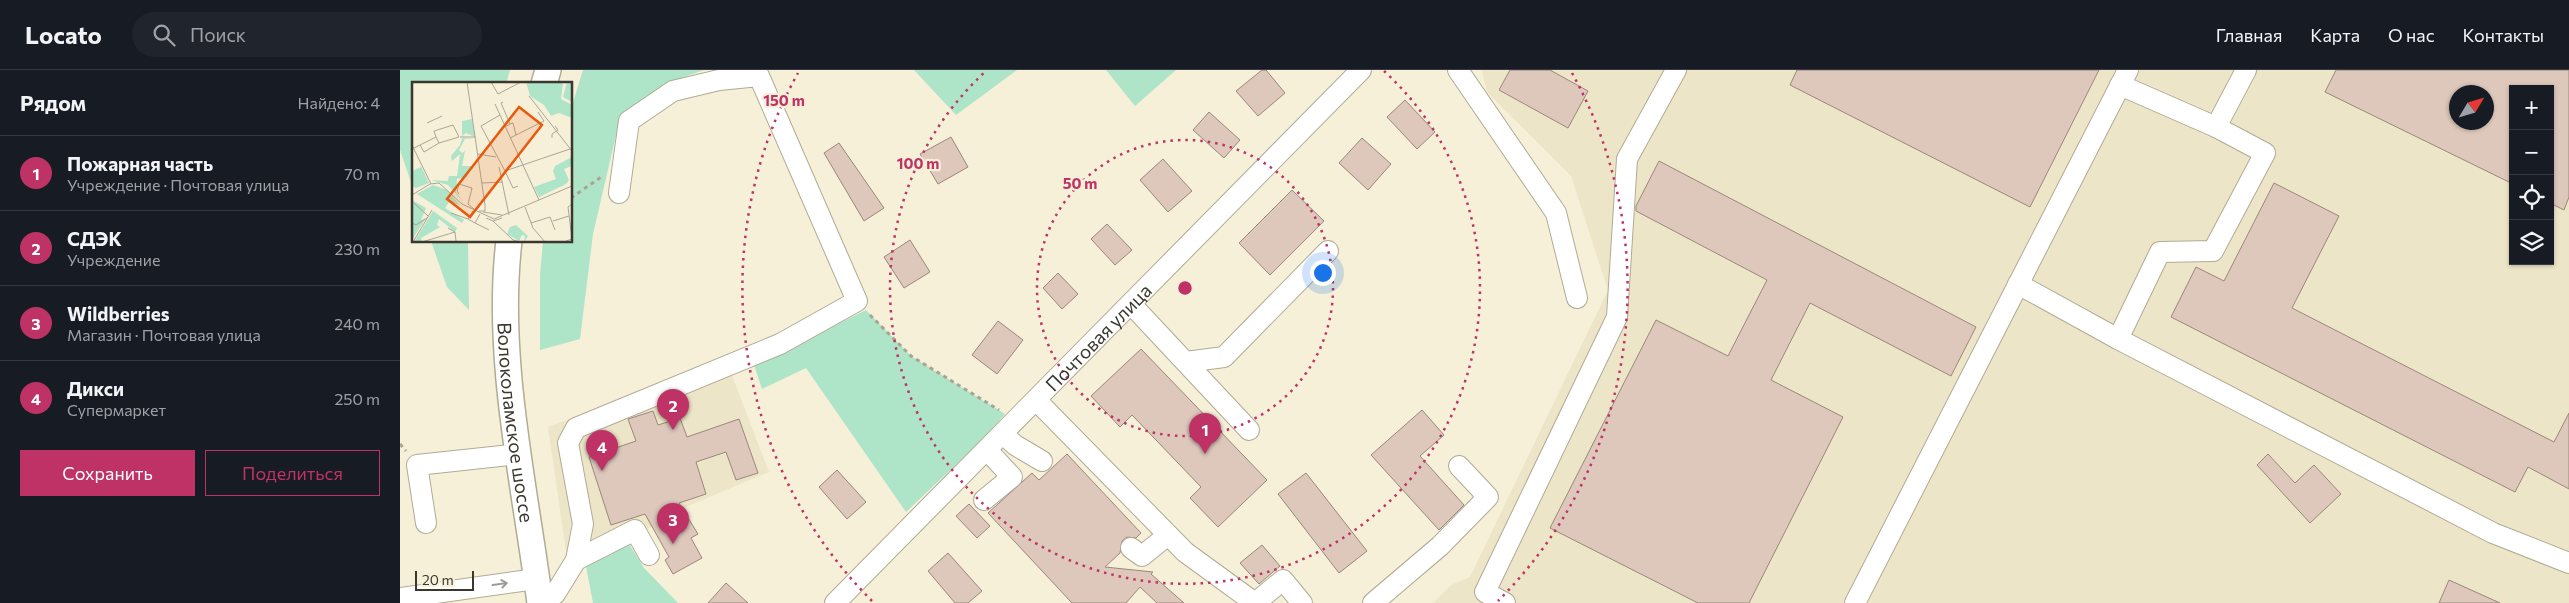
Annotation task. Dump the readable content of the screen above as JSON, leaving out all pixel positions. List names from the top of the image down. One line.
{"streets":{"main road":["Волоколамское шоссе"],"street":["Почтовая улица"]},"scale_bar":"20 m","north":"top right","page":{"header":"Locato","search":"Поиск","nav":["Главная","Карта","О нас","Контакты"],"heading":["Рядом","Найдено: 4"],"map_buttons":["+","−"],"list":[{"mark":"1","name":"Пожарная часть","note":"Учреждение · Почтовая улица","value":"70 m"},{"mark":"2","name":"СДЭК","note":"Учреждение","value":"230 m"},{"mark":"3","name":"Wildberries","note":"Магазин · Почтовая улица","value":"240 m"},{"mark":"4","name":"Дикси","note":"Супермаркет","value":"250 m"}],"pins":["2","1","4","3"],"buttons":["Сохранить","Поделиться"],"scale":"20 m"},"rings":["150 m","100 m","50 m"]}
